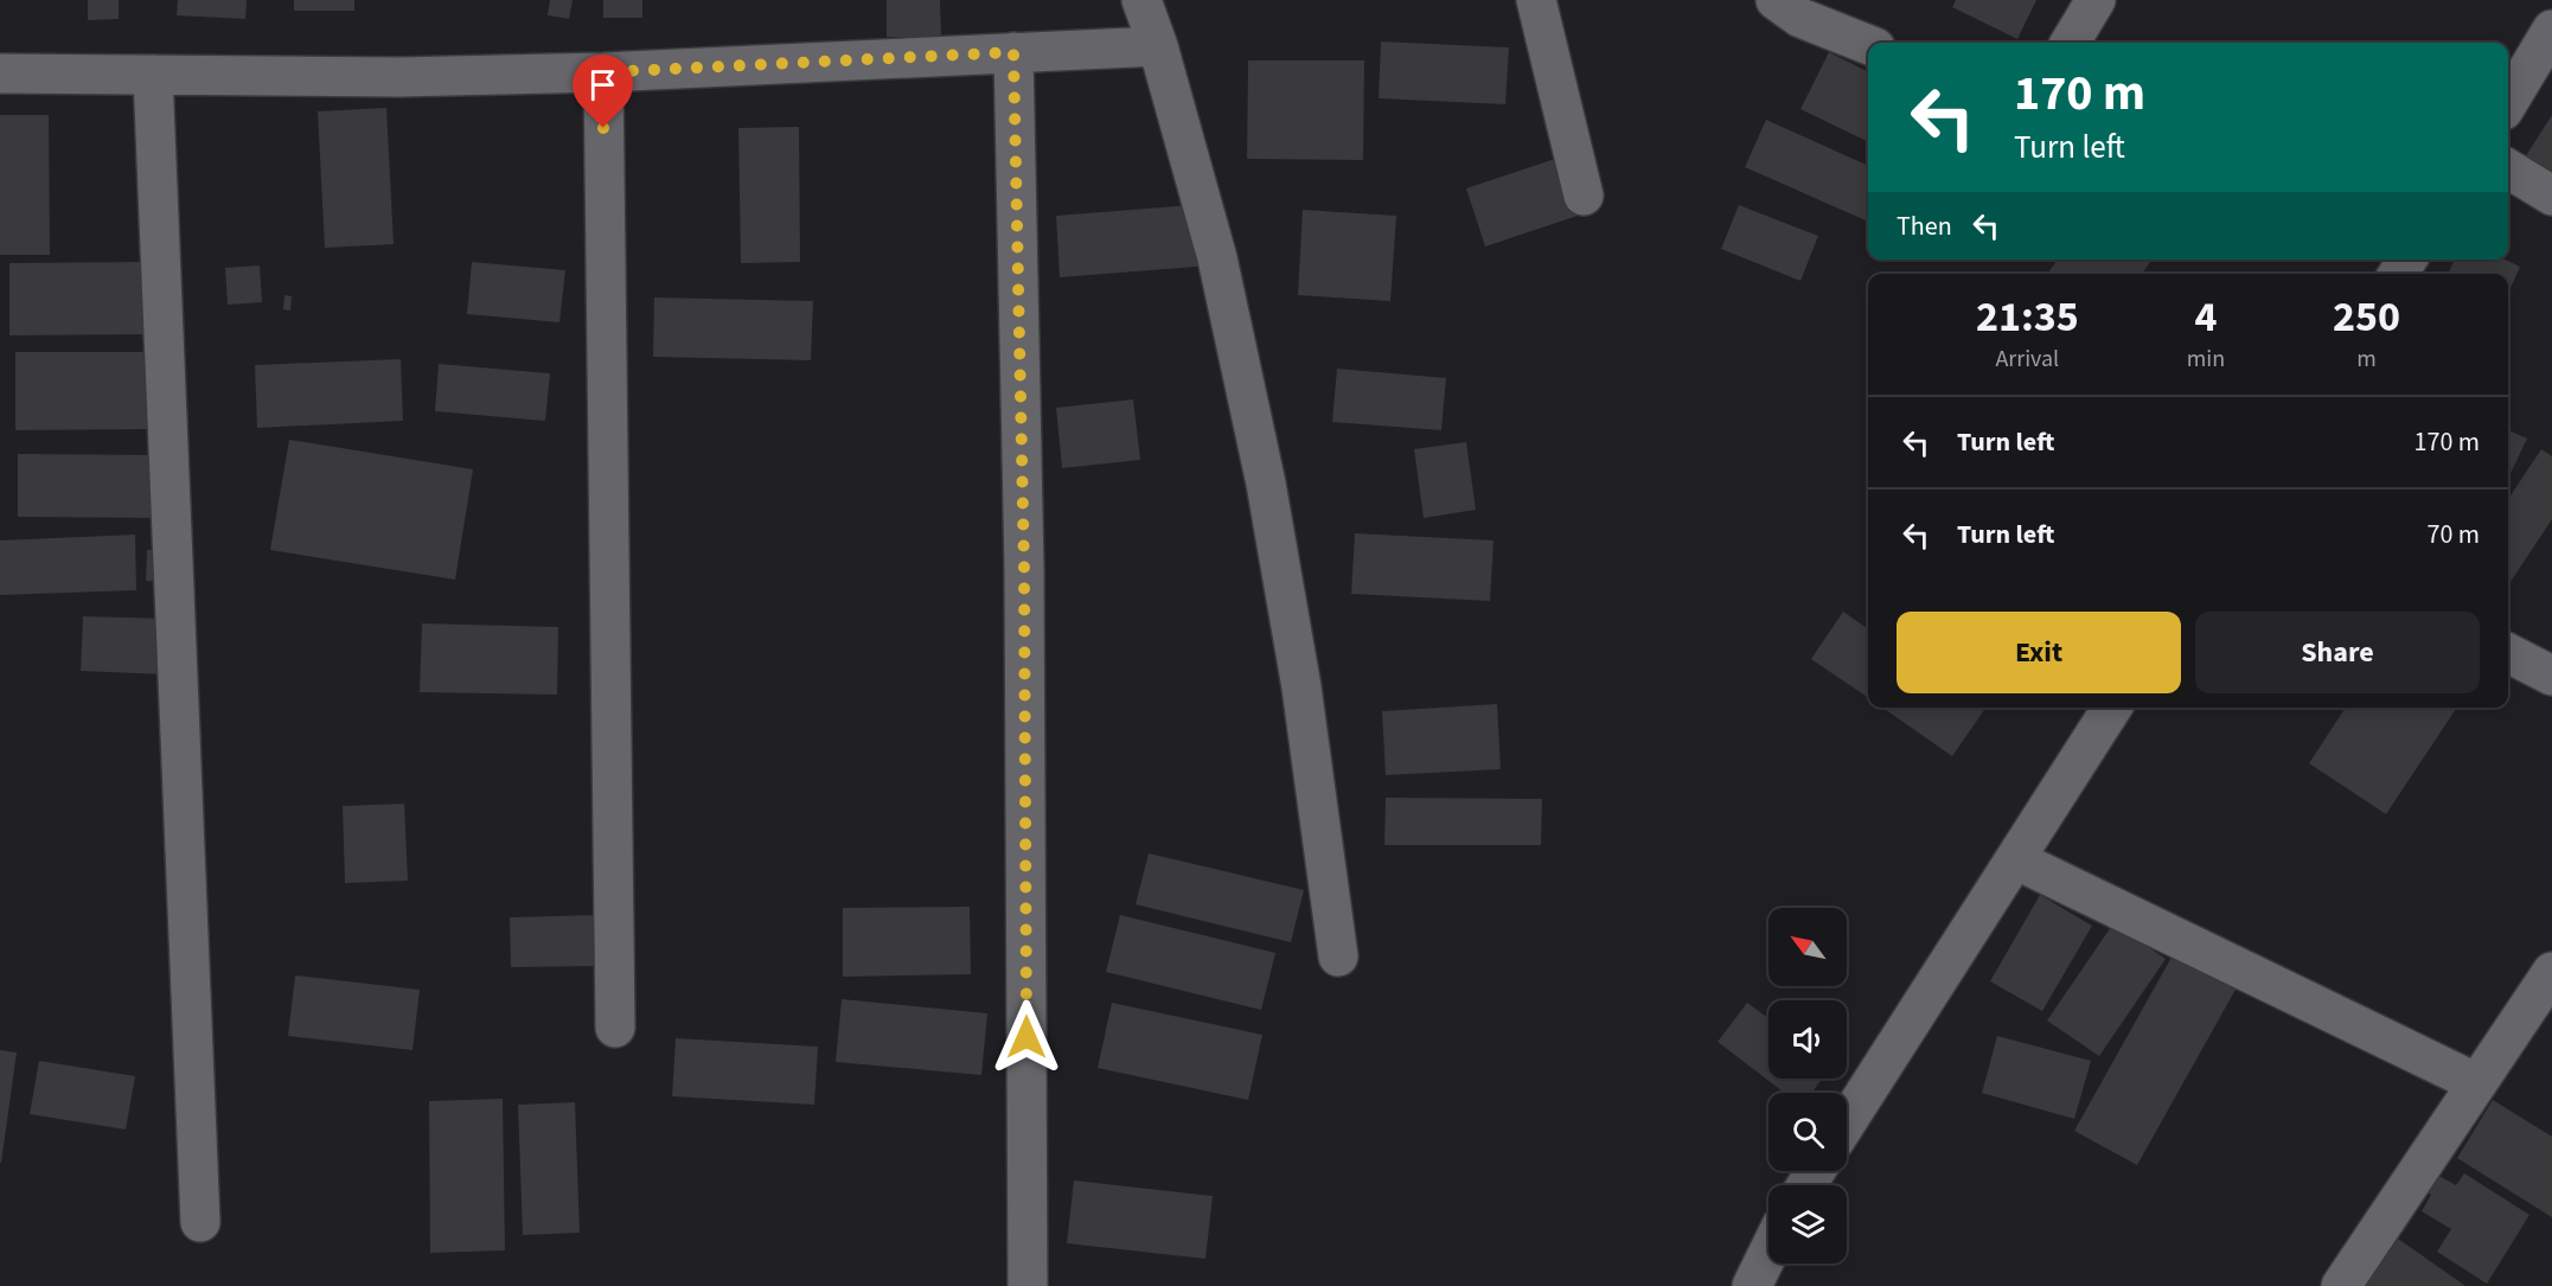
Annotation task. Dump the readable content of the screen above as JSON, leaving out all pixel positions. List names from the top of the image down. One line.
{"north":"top left","page":{"turn":["170 m","Turn left"],"then":"Then","eta":["21:35","Arrival","4","min","250","m"],"list":[{"name":"Turn left","value":"170 m"},{"name":"Turn left","value":"70 m"}],"buttons":["Exit","Share"]}}
